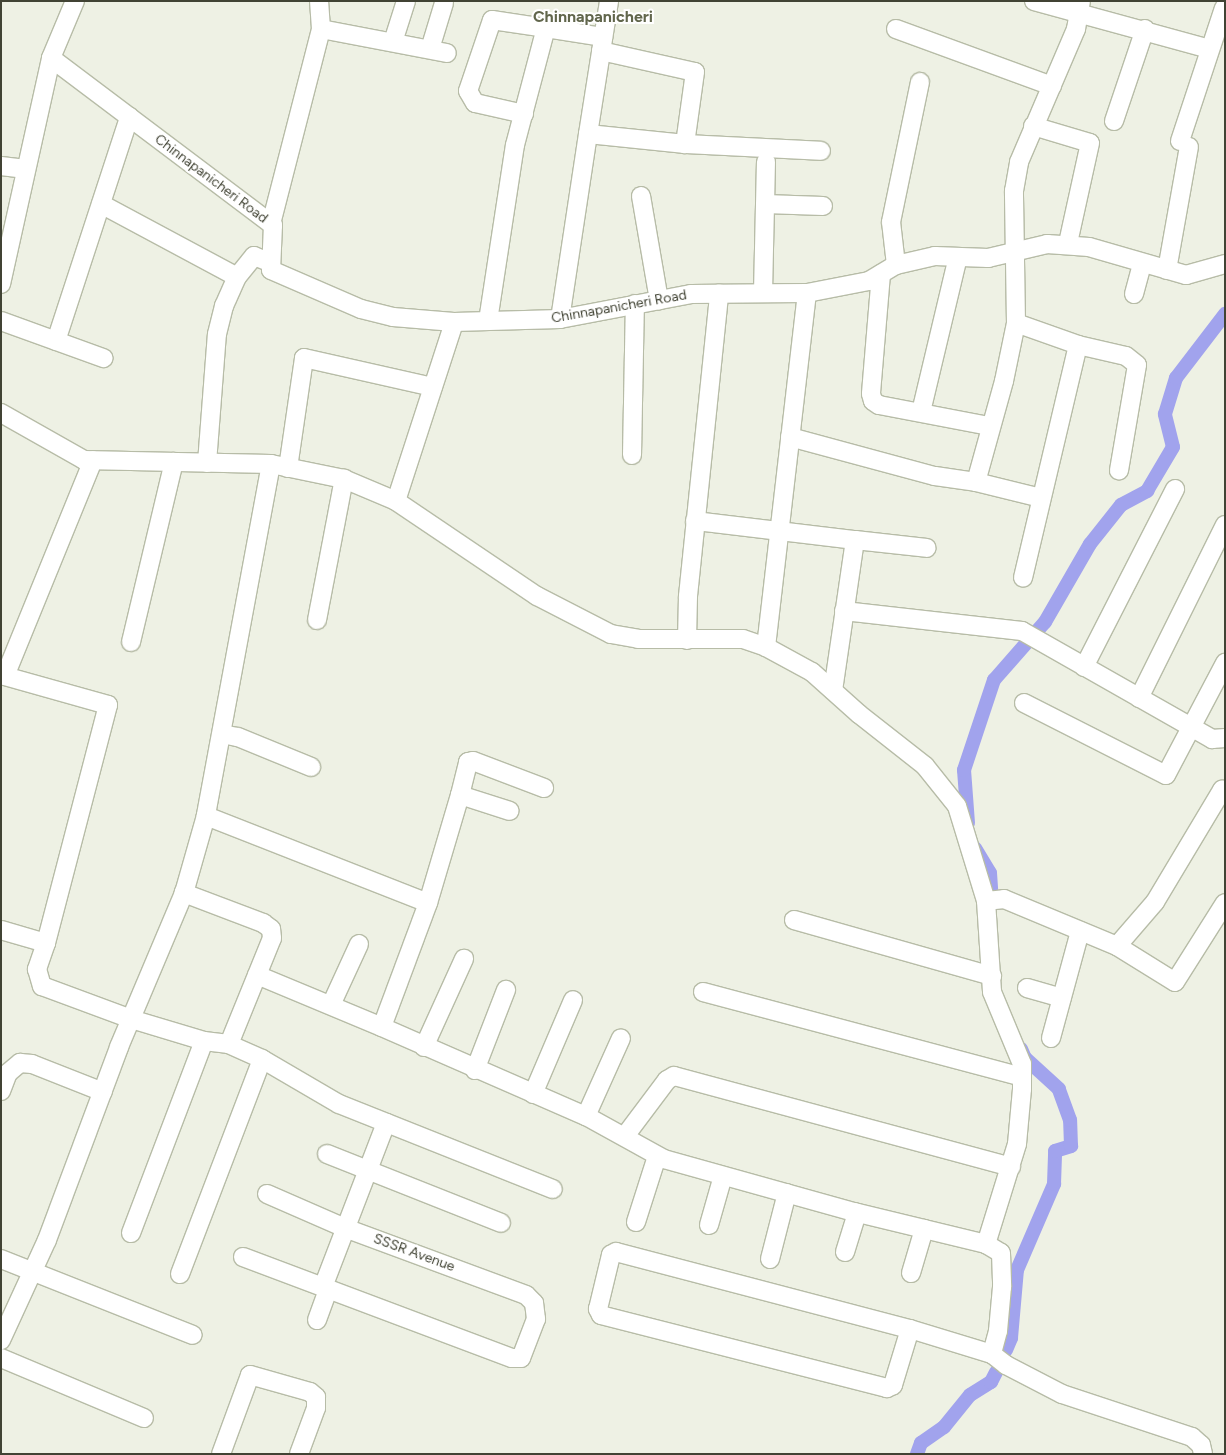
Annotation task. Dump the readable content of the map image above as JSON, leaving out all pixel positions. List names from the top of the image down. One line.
{"streets":{"street":["Chinnapanicheri Road","SSSR Avenue"]},"districts":["Chinnapanicheri"]}
